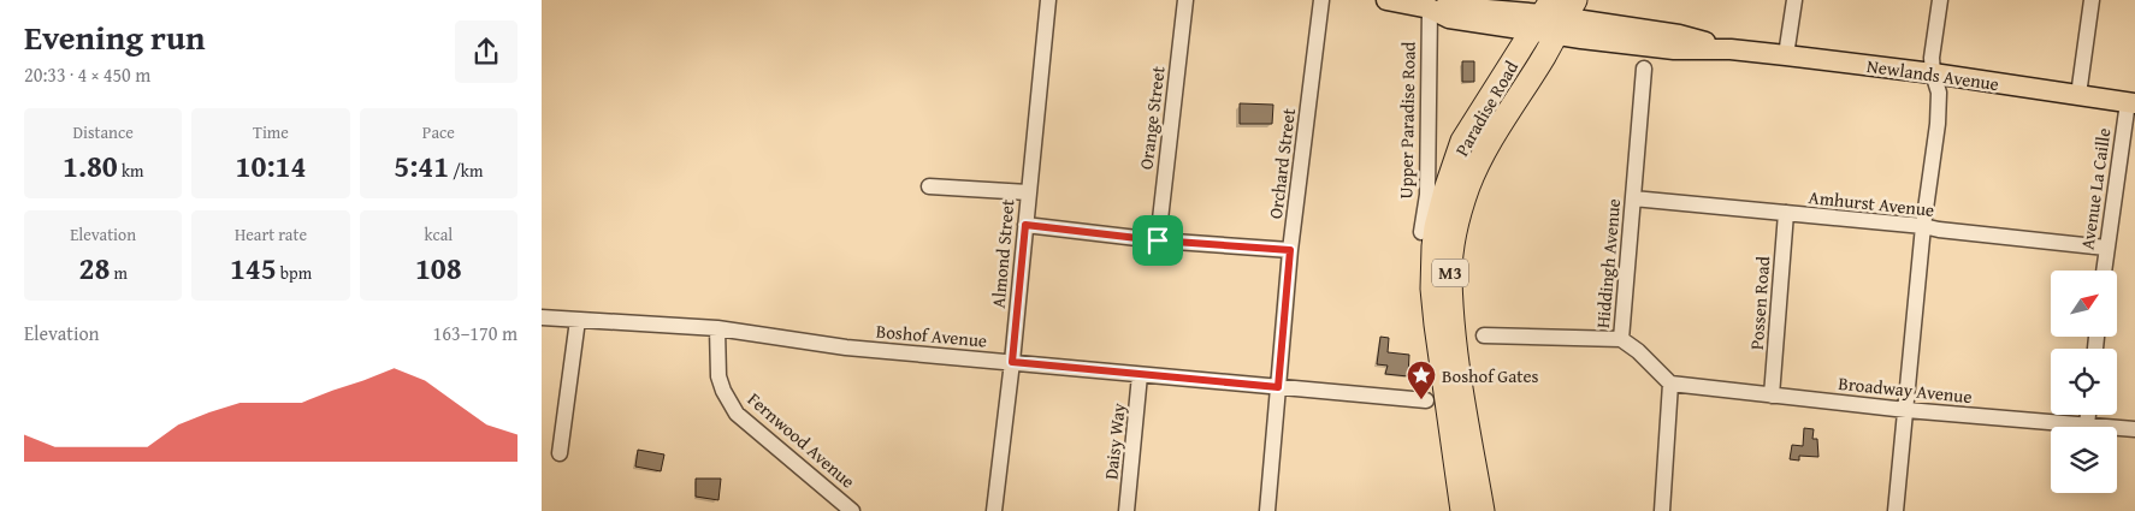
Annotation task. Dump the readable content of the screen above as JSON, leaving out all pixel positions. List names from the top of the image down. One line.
{"streets":{"highway":["Paradise Road","M3"],"main road":["Newlands Avenue"],"street":["Orange Street","Upper Paradise Road","Orchard Street","Avenue La Caille","Amhurst Avenue","Almond Street","Hiddingh Avenue","Possen Road","Boshof Avenue","Broadway Avenue","Fernwood Avenue","Daisy Way"]},"crossings":[["Newlands Avenue","Paradise Road"],["Newlands Avenue","Upper Paradise Road"],["Newlands Avenue","Avenue La Caille"],["Orchard Street","Boshof Avenue"],["Avenue La Caille","Amhurst Avenue"],["Amhurst Avenue","Hiddingh Avenue"],["Amhurst Avenue","Possen Road"],["Almond Street","Boshof Avenue"],["Hiddingh Avenue","Broadway Avenue"],["Possen Road","Broadway Avenue"],["Boshof Avenue","Fernwood Avenue"],["Boshof Avenue","Daisy Way"]],"places":{"place":["Boshof Gates"]},"north":"top right","page":{"heading":["Evening run","20:33 · 4 × 450 m"],"stats":[["Distance","1.80 km"],["Time","10:14"],["Pace","5:41 /km"],["Elevation","28 m"],["Heart rate","145 bpm"],["kcal","108"]],"chart":["Elevation","163–170 m"]}}
